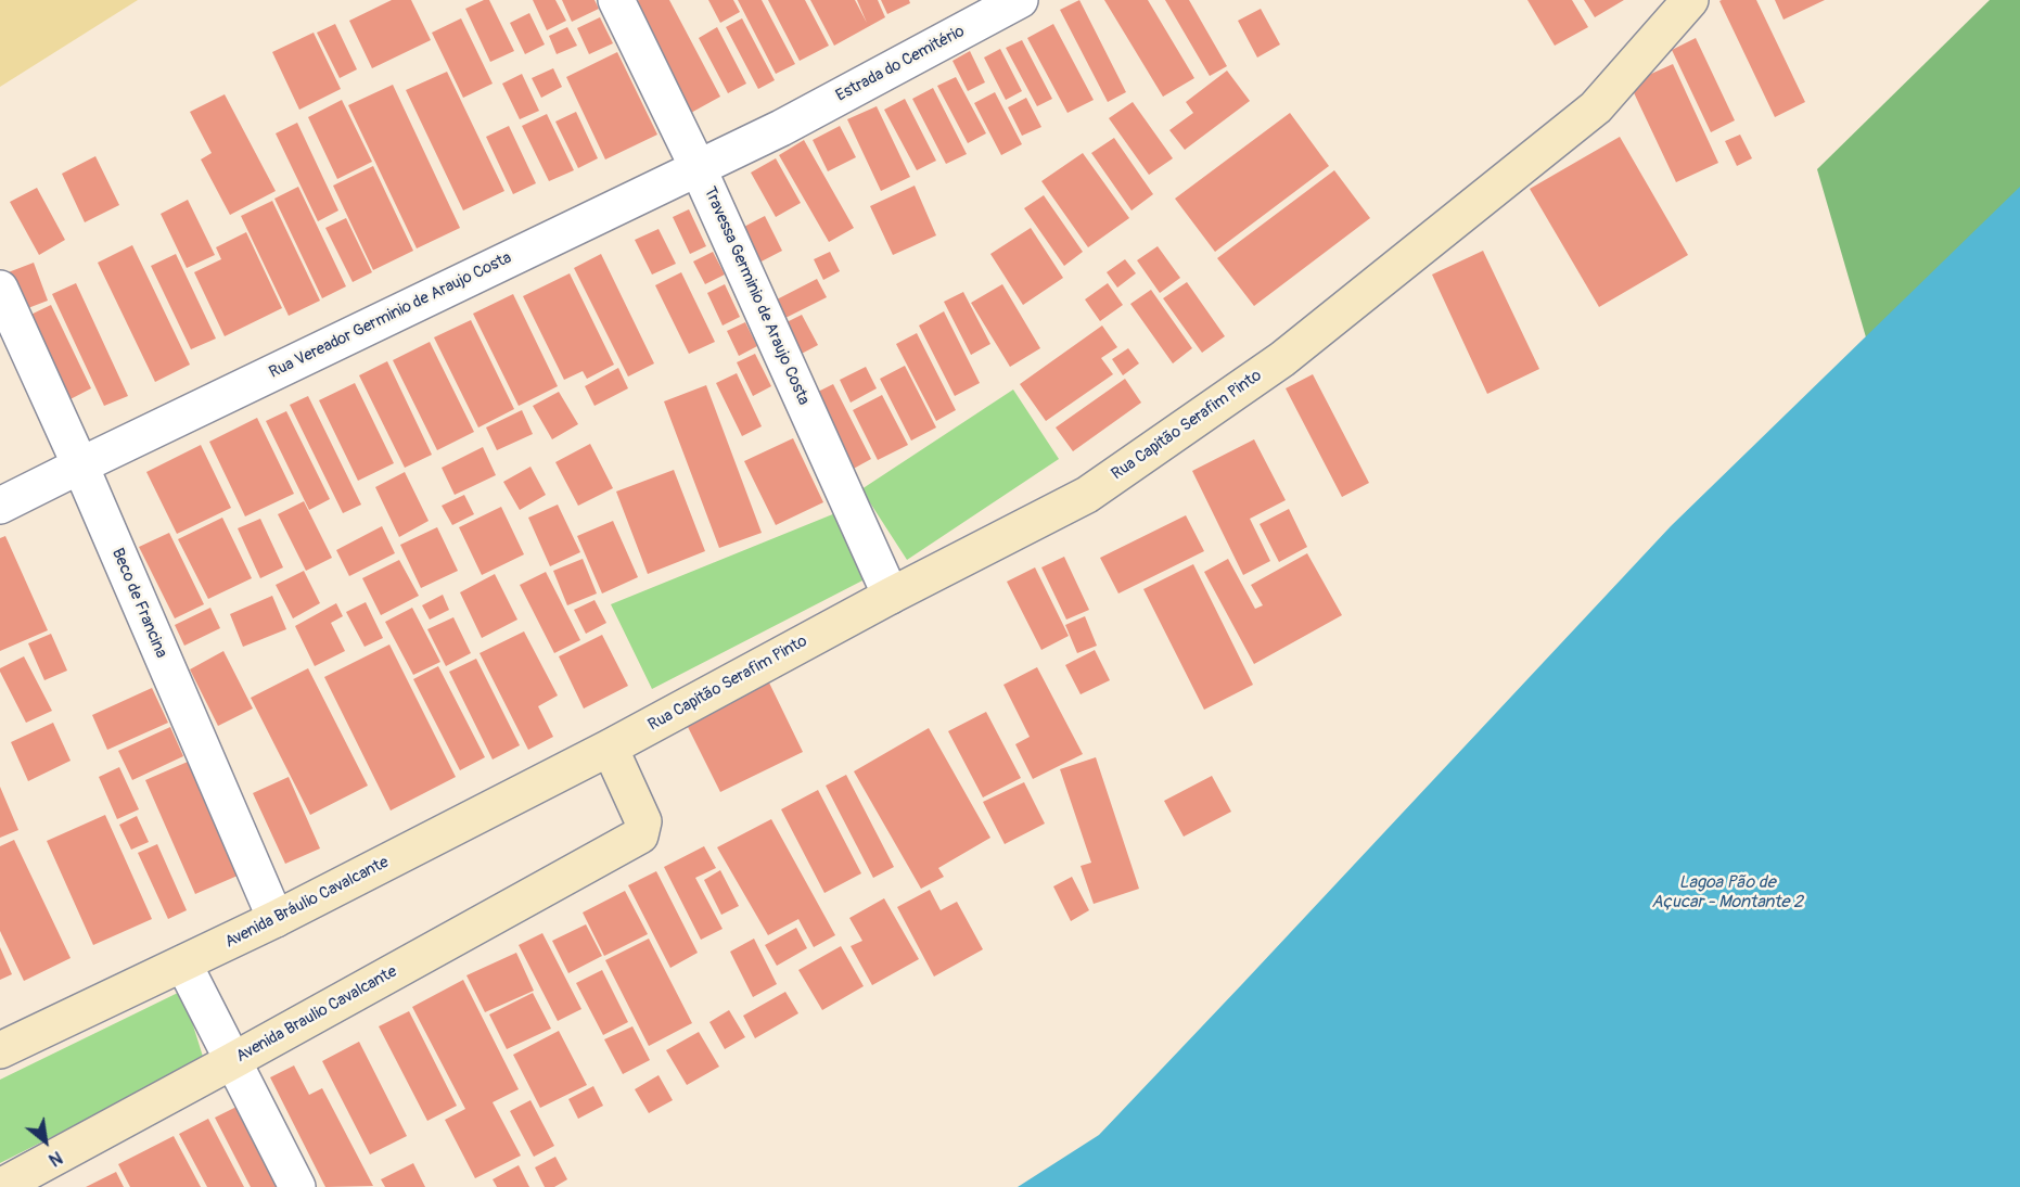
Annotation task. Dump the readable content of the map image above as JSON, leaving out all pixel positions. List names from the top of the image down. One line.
{"streets":{"street":["Estrada do Cemitério","Travessa Germinio de Araujo Costa","Rua Vereador Germinio de Araujo Costa","Rua Capitão Serafim Pinto","Beco de Francina","Avenida Bráulio Cavalcante","Avenida Braulio Cavalcante"]},"crossings":[["Estrada do Cemitério","Rua Vereador Germinio de Araujo Costa"],["Travessa Germinio de Araujo Costa","Rua Vereador Germinio de Araujo Costa"],["Travessa Germinio de Araujo Costa","Rua Capitão Serafim Pinto"],["Rua Vereador Germinio de Araujo Costa","Beco de Francina"],["Rua Capitão Serafim Pinto","Avenida Bráulio Cavalcante"],["Rua Capitão Serafim Pinto","Avenida Braulio Cavalcante"],["Beco de Francina","Avenida Bráulio Cavalcante"],["Avenida Bráulio Cavalcante","Avenida Braulio Cavalcante"]],"water":["Lagoa Pão de Açucar - Montante 2"],"north":"bottom right"}
